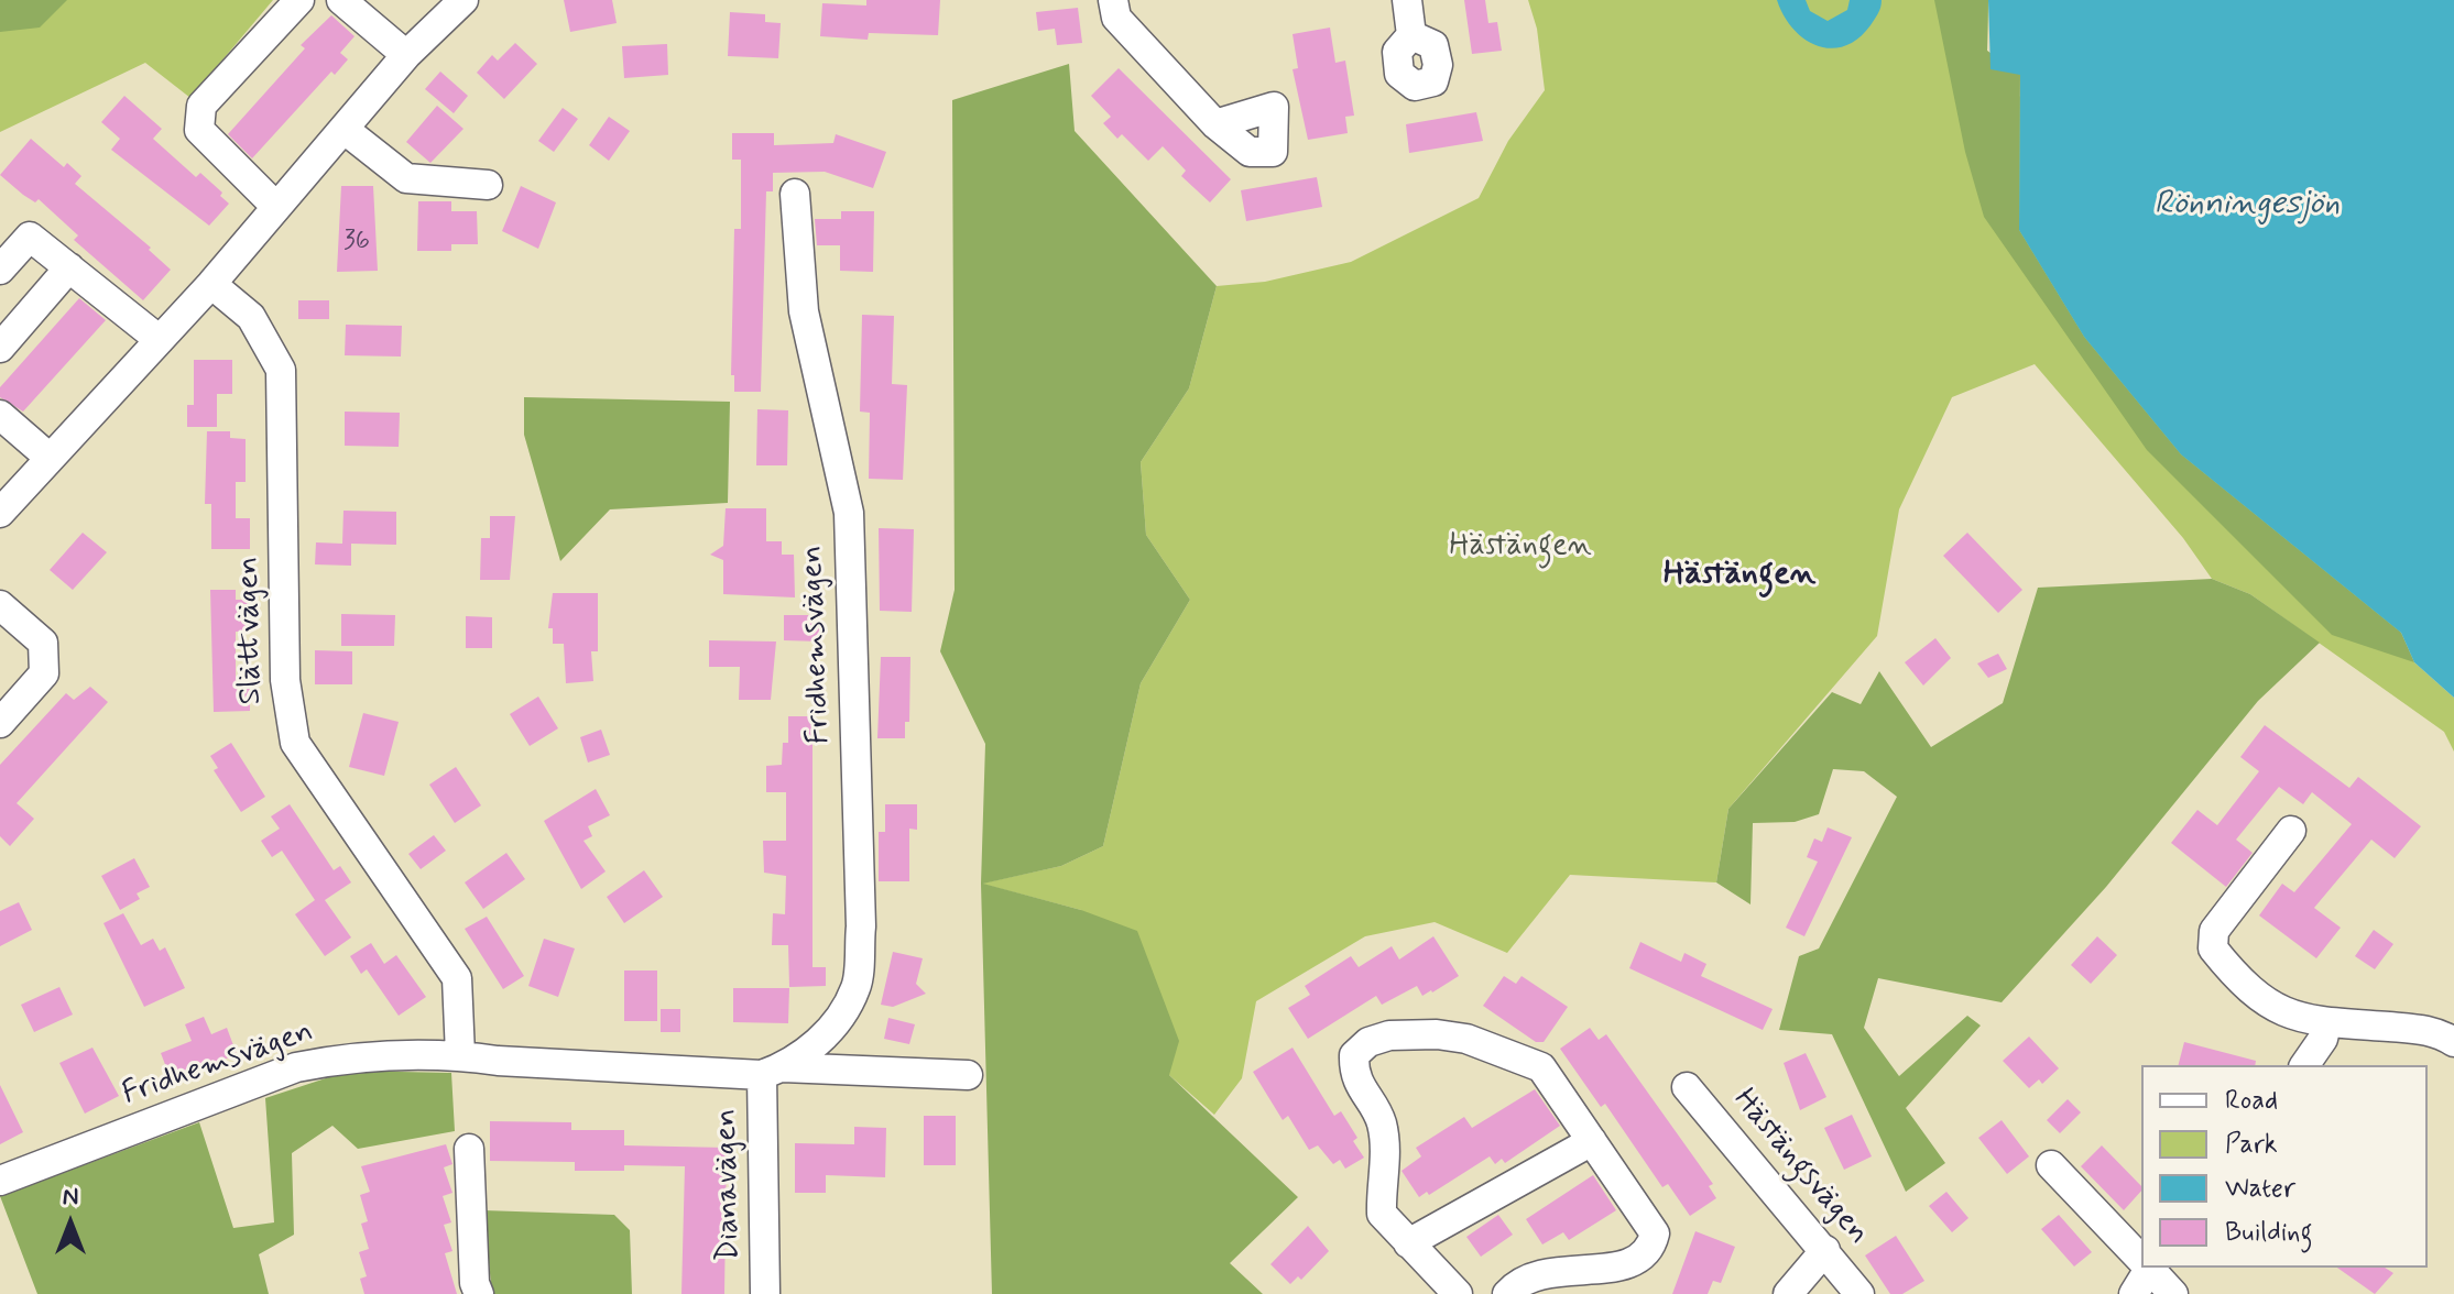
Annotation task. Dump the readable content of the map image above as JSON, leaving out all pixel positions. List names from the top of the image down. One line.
{"streets":{"street":["Slättvägen","Fridhemsvägen","Hästängsvägen","Dianavägen"]},"crossings":[["Slättvägen","Fridhemsvägen"],["Fridhemsvägen","Dianavägen"]],"districts":["Hästängen"],"water":["Rönningesjön"],"parks":["Hästängen"],"house_numbers":["36"],"legend":["Road","Park","Water","Building"],"north":"top"}
